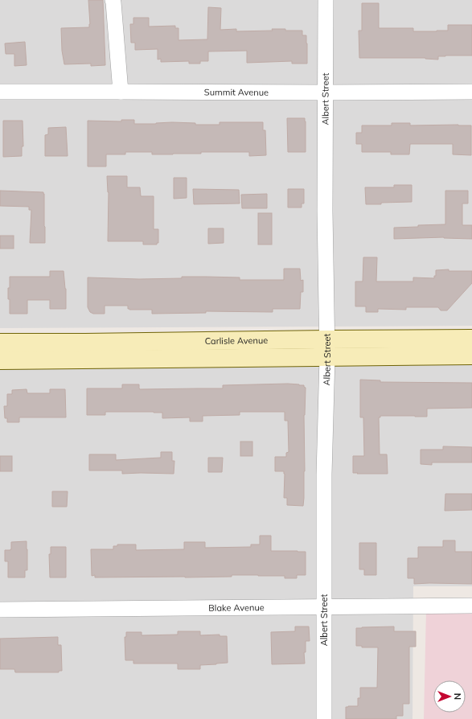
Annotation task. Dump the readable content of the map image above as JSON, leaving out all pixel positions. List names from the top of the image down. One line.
{"streets":{"street":["Summit Avenue","Albert Street","Carlisle Avenue","Blake Avenue"]},"crossings":[["Summit Avenue","Albert Street"],["Albert Street","Carlisle Avenue"],["Albert Street","Blake Avenue"]],"north":"right"}
